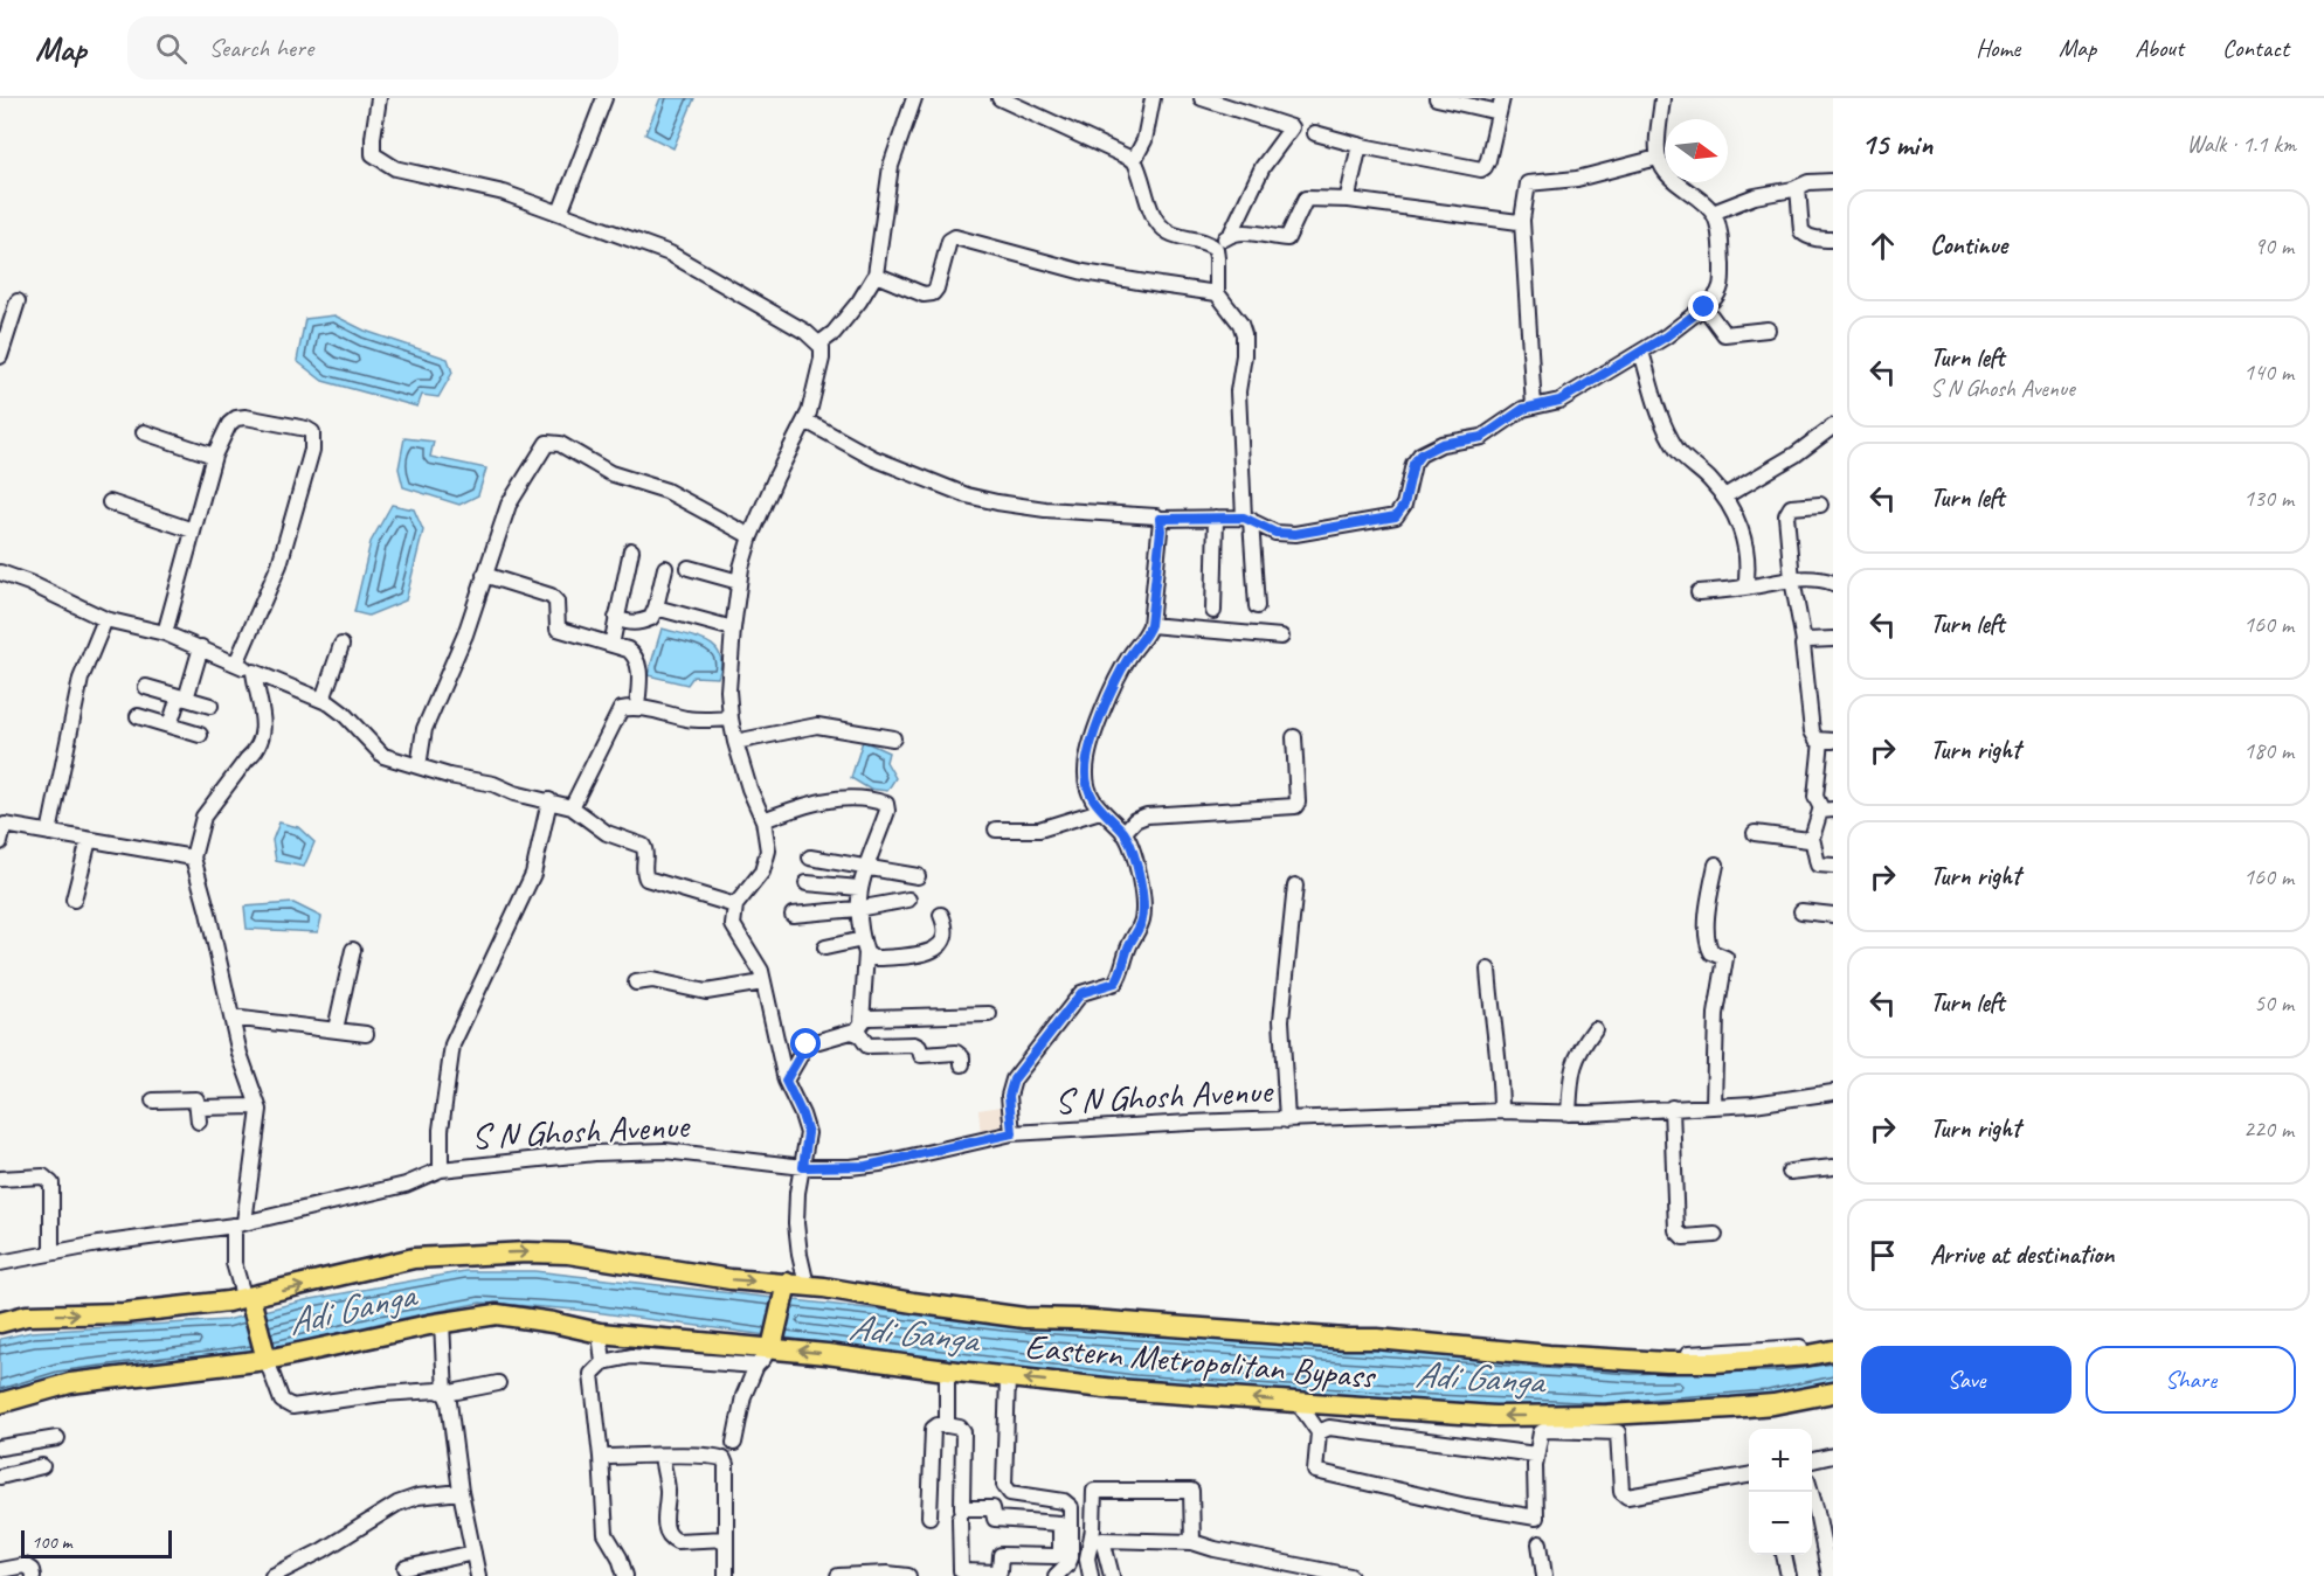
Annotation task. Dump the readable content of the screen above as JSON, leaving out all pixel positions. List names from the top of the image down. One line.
{"streets":{"main road":["Eastern Metropolitan Bypass"],"street":["S N Ghosh Avenue"]},"water":["Adi Ganga"],"scale_bar":"100 m","north":"right","page":{"header":"Map","search":"Search here","nav":["Home","Map","About","Contact"],"heading":["15 min","Walk · 1.1 km"],"list":[["Continue","90 m"],["Turn left","S N Ghosh Avenue","140 m"],["Turn left","130 m"],["Turn left","160 m"],["Turn right","180 m"],["Turn right","160 m"],["Turn left","50 m"],["Turn right","220 m"],"Arrive at destination"],"buttons":["Save","Share"],"map_buttons":["+","−"],"scale":"100 m"}}
